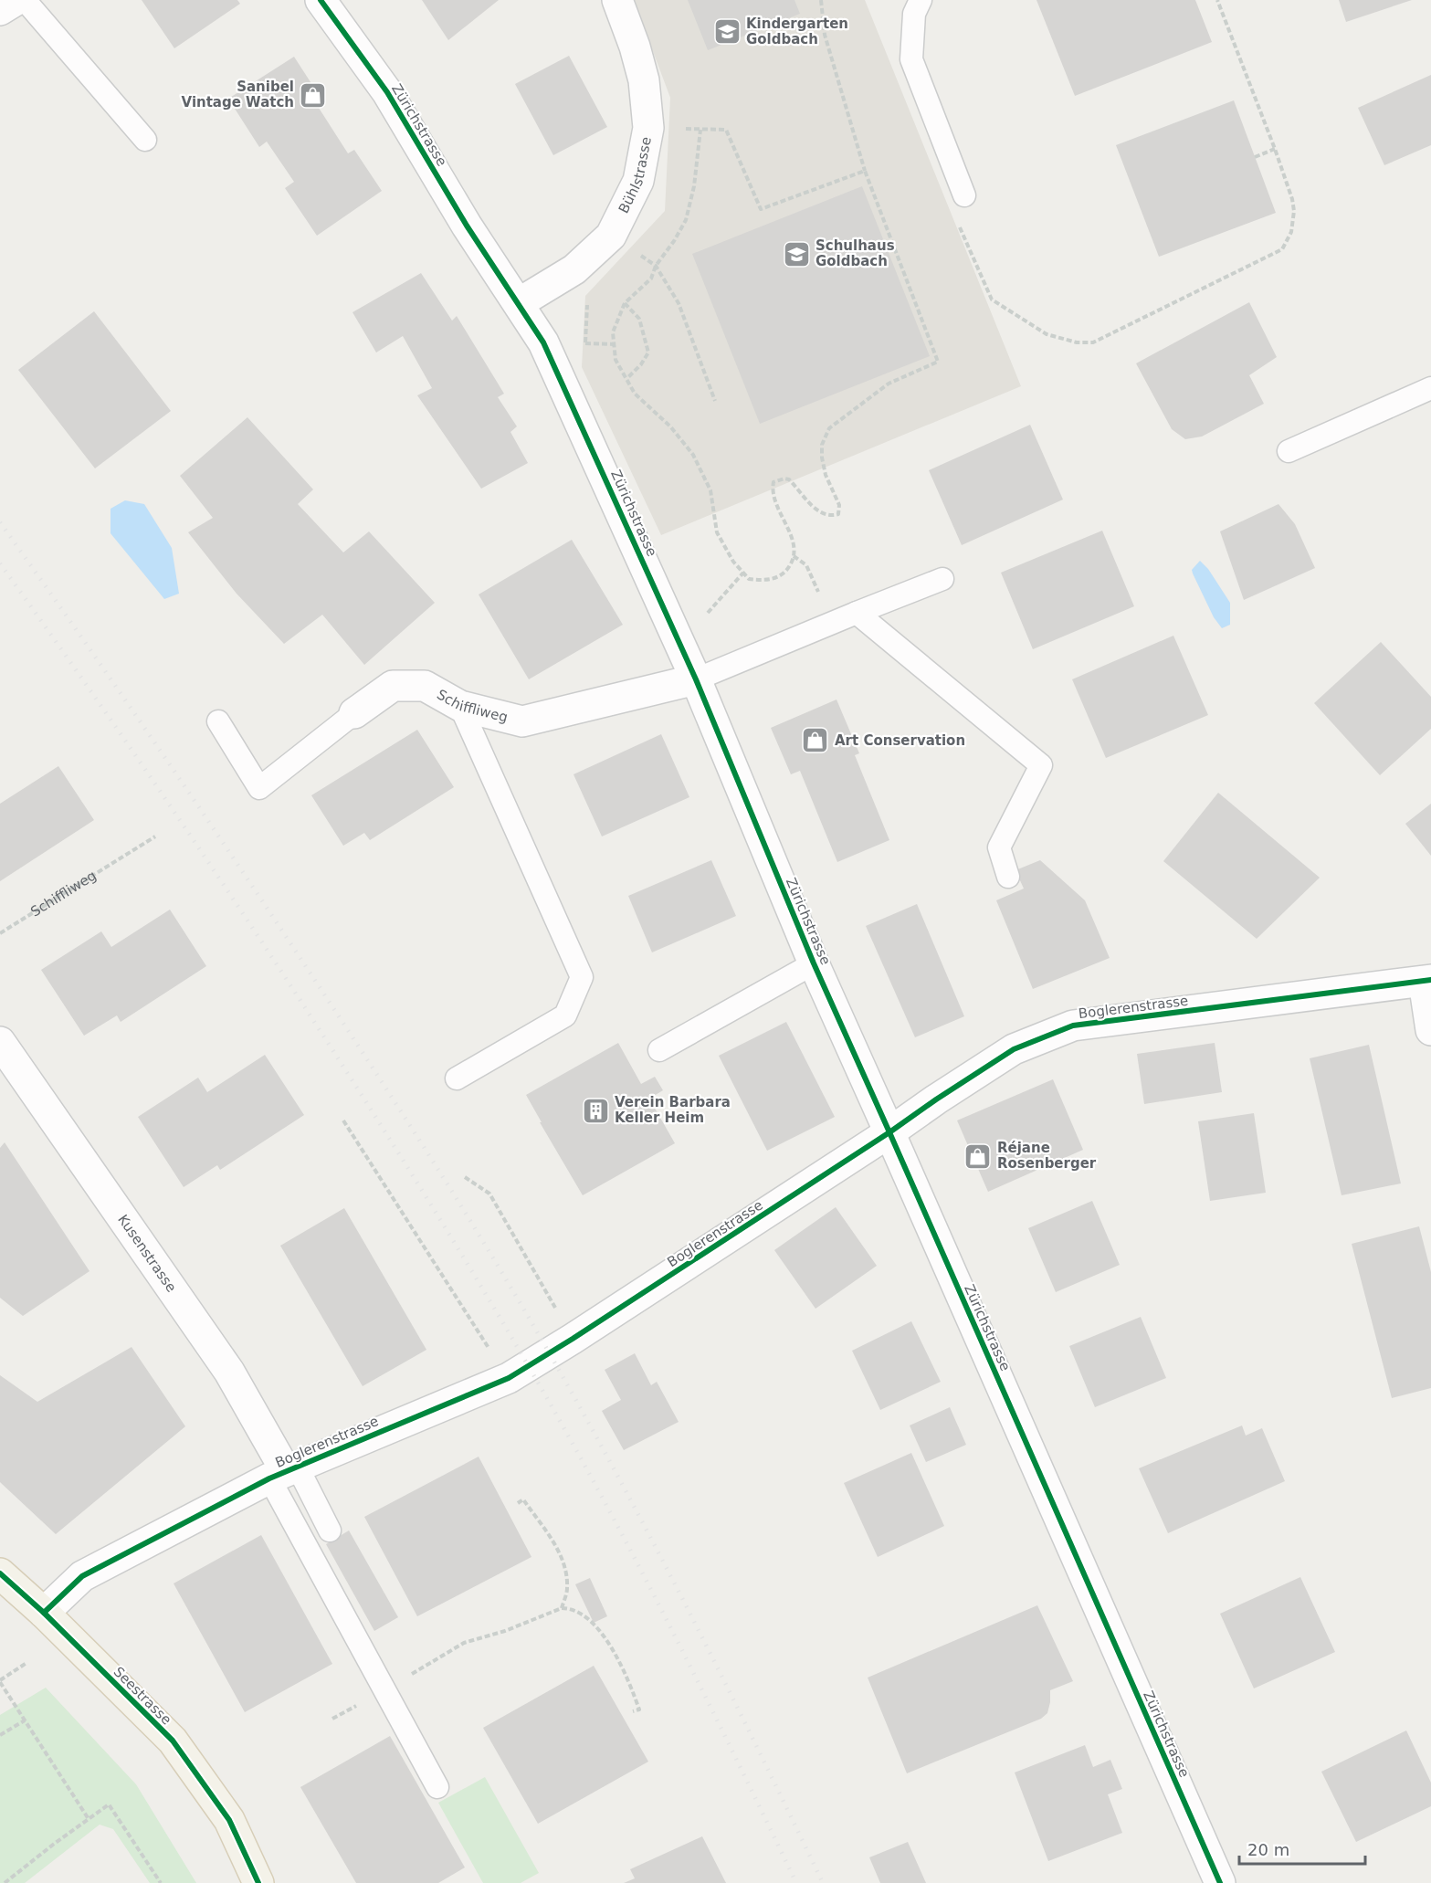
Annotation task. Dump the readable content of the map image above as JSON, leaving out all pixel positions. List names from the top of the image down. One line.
{"streets":{"main road":["Seestrasse"],"street":["Zürichstrasse","Bühlstrasse","Schiffliweg","Boglerenstrasse","Kusenstrasse"]},"crossings":[["Zürichstrasse","Bühlstrasse"],["Zürichstrasse","Schiffliweg"],["Zürichstrasse","Boglerenstrasse"],["Boglerenstrasse","Kusenstrasse"],["Boglerenstrasse","Seestrasse"]],"places":{"school or university":["Kindergarten Goldbach","Schulhaus Goldbach"],"shop":["Sanibel Vintage Watch","Art Conservation","Réjane Rosenberger"],"building":["Verein Barbara Keller Heim"]},"scale_bar":"20 m"}
